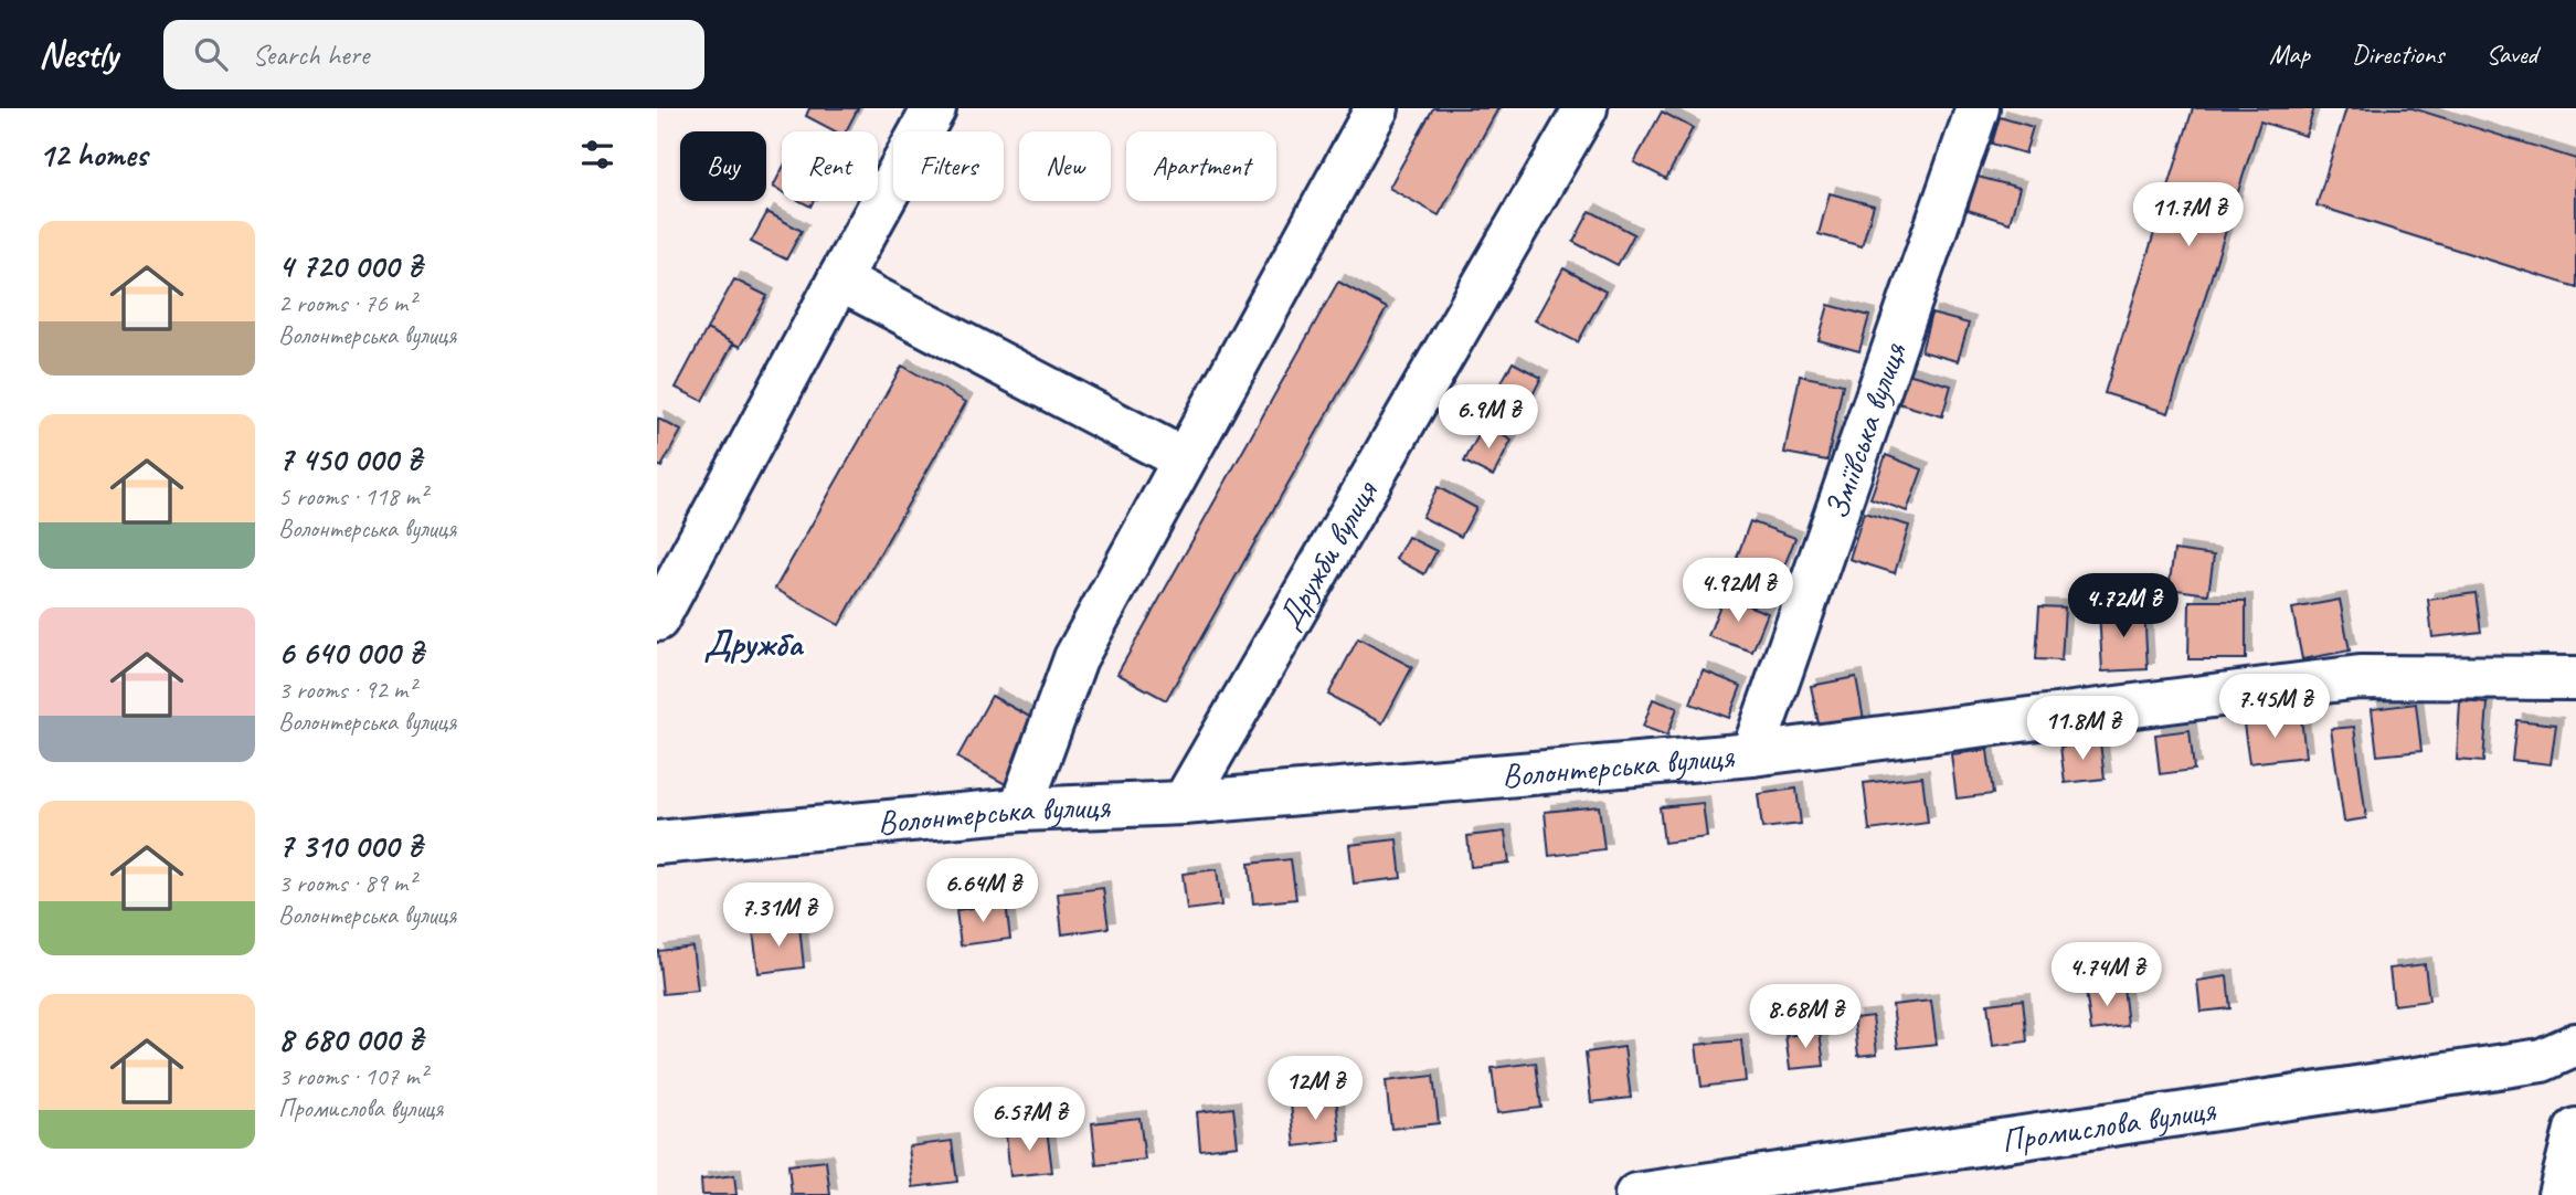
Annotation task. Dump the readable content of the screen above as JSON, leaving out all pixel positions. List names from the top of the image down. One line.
{"streets":{"street":["Зміївська вулиця","Дружби вулиця","Волонтерська вулиця","Промислова вулиця"]},"crossings":[["Зміївська вулиця","Волонтерська вулиця"],["Дружби вулиця","Волонтерська вулиця"]],"districts":["Дружба"],"page":{"header":"Nestly","search":"Search here","nav":["Map","Directions","Saved"],"heading":"12 homes","chip":["Buy","Rent","Filters","New","Apartment"],"price":["11.7M ₴","6.9M ₴","4.92M ₴","4.72M ₴","7.45M ₴","11.8M ₴","6.64M ₴","7.31M ₴","4.74M ₴","8.68M ₴","12M ₴","6.57M ₴"],"list":[{"name":"4 720 000 ₴","note":"2 rooms · 76 m² · Волонтерська вулиця"},{"name":"7 450 000 ₴","note":"5 rooms · 118 m² · Волонтерська вулиця"},{"name":"6 640 000 ₴","note":"3 rooms · 92 m² · Волонтерська вулиця"},{"name":"7 310 000 ₴","note":"3 rooms · 89 m² · Волонтерська вулиця"},{"name":"8 680 000 ₴","note":"3 rooms · 107 m² · Промислова вулиця"}]}}
